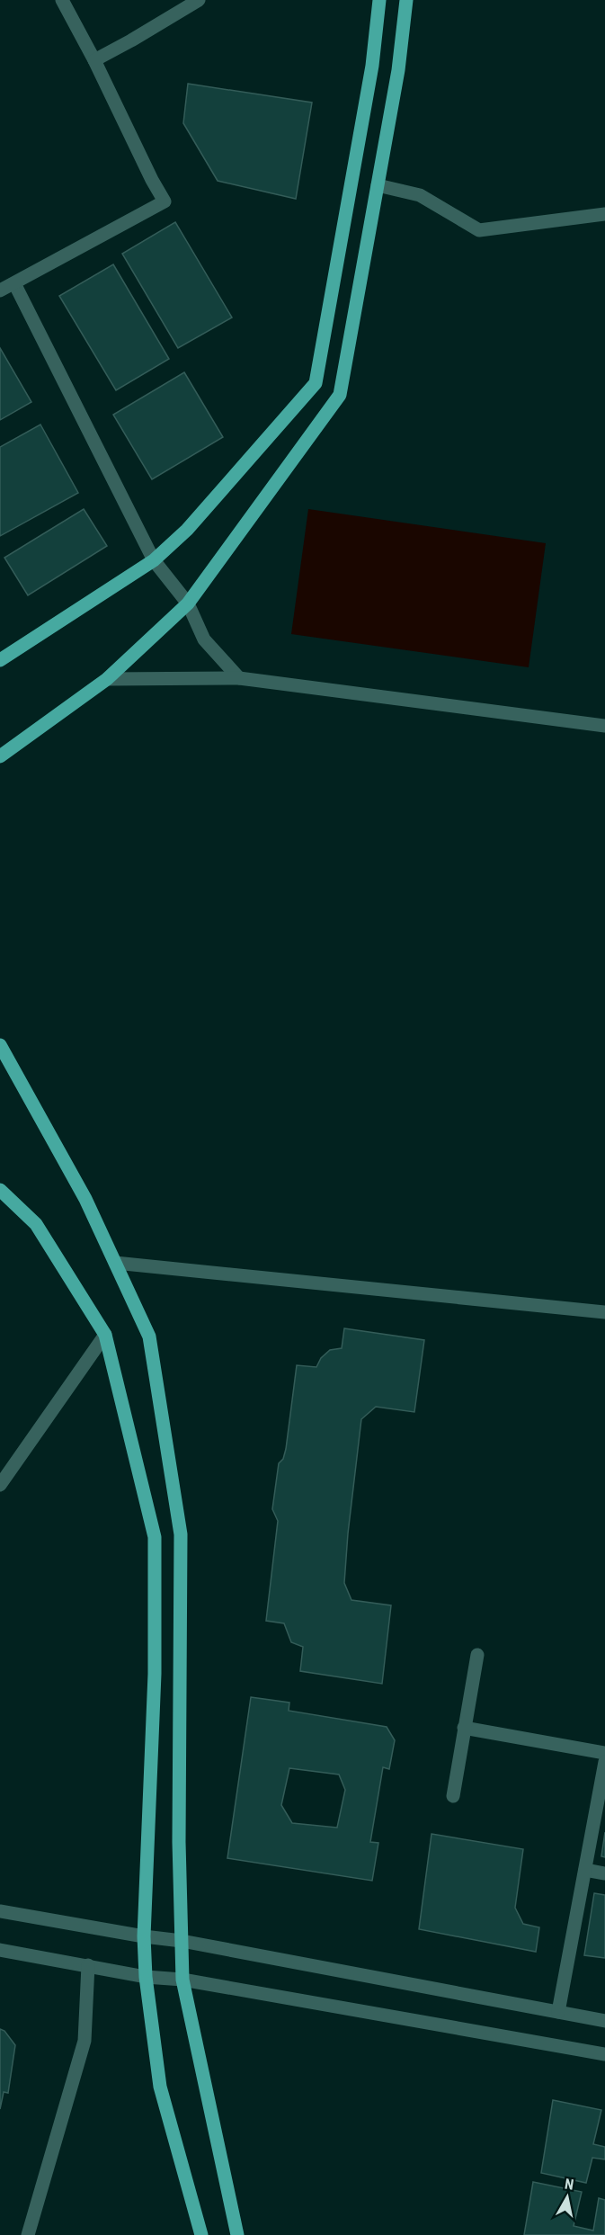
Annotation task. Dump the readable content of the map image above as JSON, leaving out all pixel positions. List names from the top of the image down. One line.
{"north":"top"}
